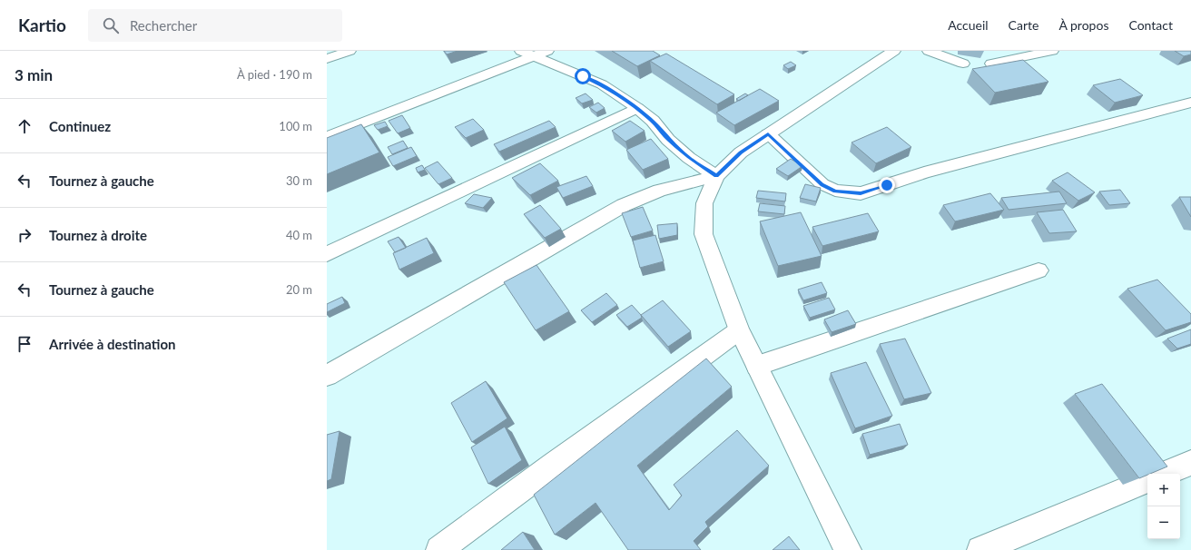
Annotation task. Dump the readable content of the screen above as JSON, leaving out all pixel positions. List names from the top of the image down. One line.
{"page":{"header":"Kartio","search":"Rechercher","nav":["Accueil","Carte","À propos","Contact"],"heading":["3 min","À pied · 190 m"],"list":[["Continuez","100 m"],["Tournez à gauche","30 m"],["Tournez à droite","40 m"],["Tournez à gauche","20 m"],"Arrivée à destination"],"map_buttons":["+","−"]}}
